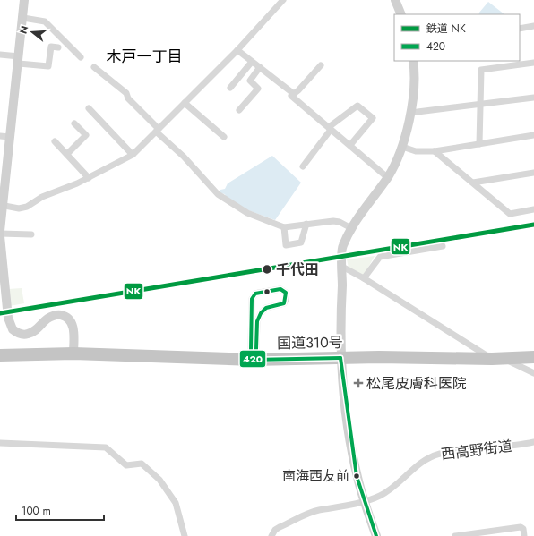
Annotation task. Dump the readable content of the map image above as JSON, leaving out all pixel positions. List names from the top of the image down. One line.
{"streets":{"highway":["国道310号"],"street":["西高野街道"]},"districts":["木戸一丁目"],"places":{"other":["千代田","南海西友前"],"health":["松尾皮膚科医院"]},"lines":["rail line NK","transit line 420"],"legend":["鉄道 NK","420"],"scale_bar":"100 m","north":"left"}
